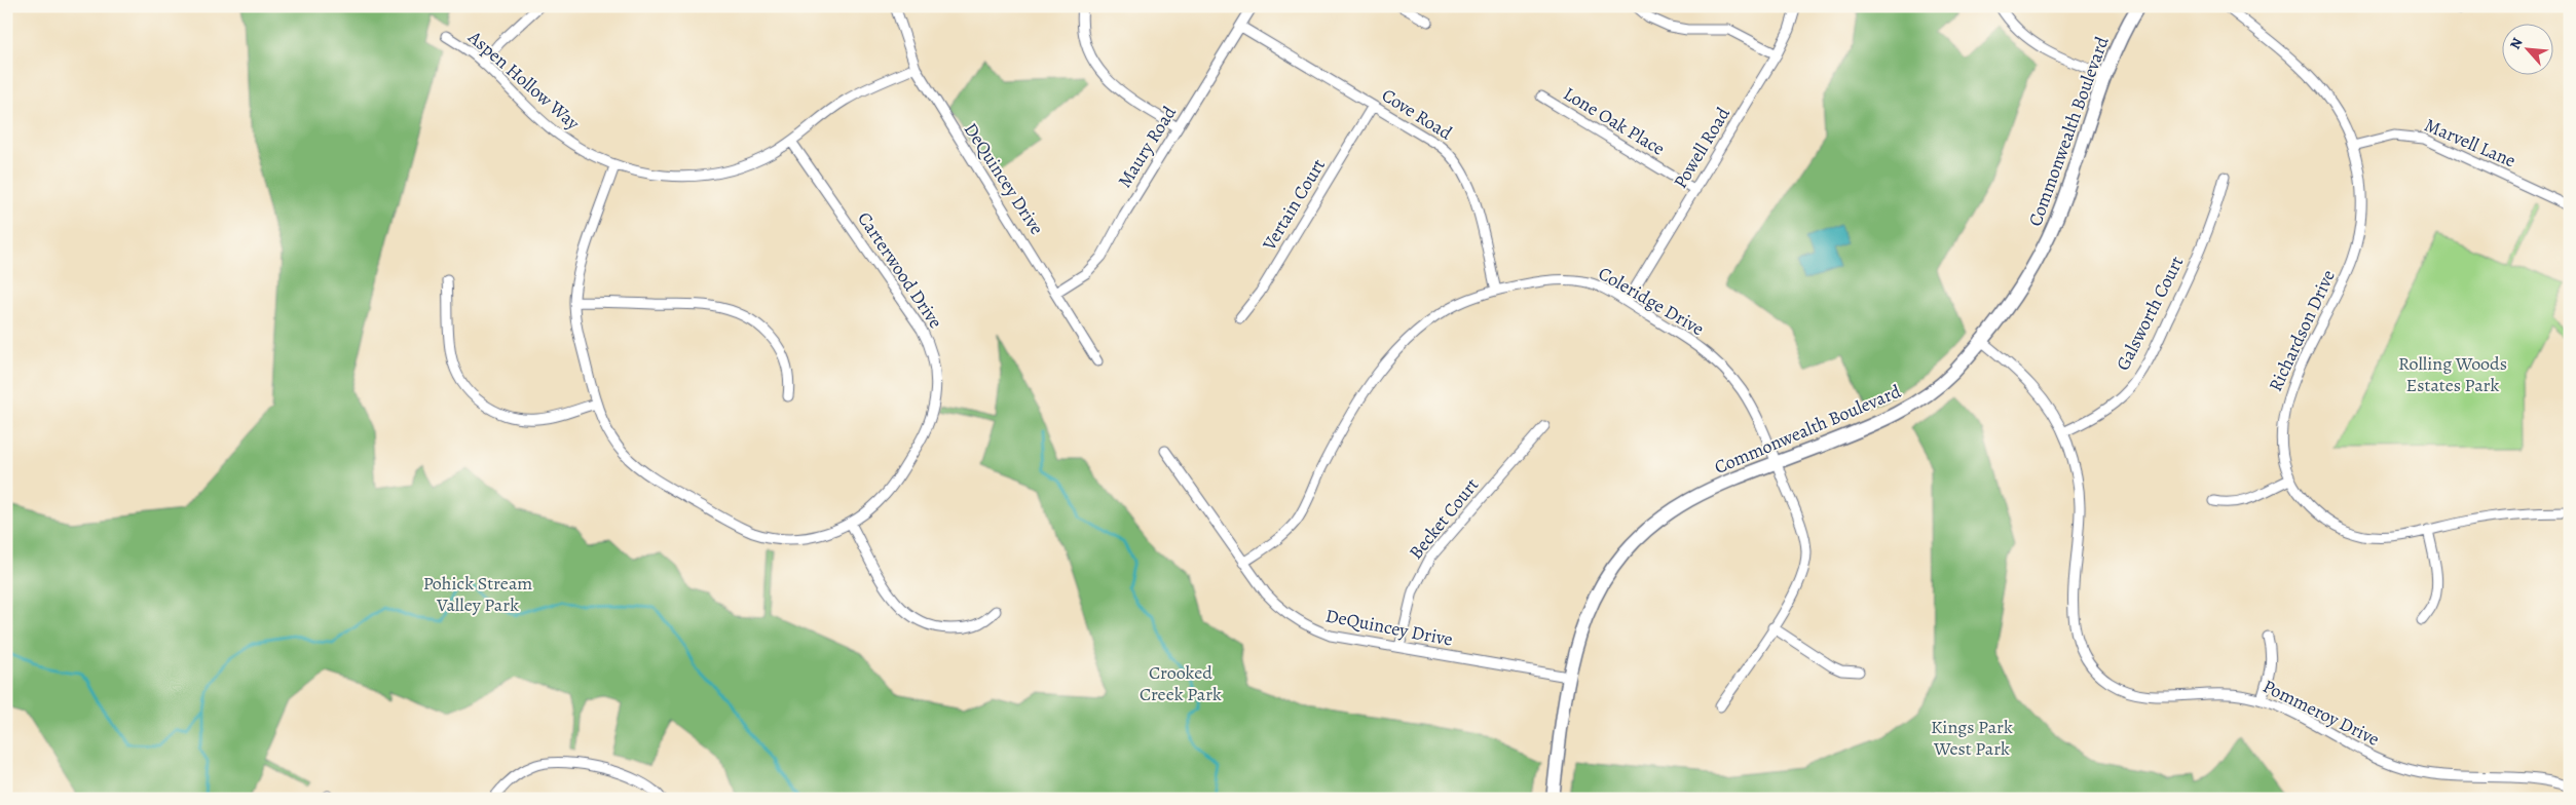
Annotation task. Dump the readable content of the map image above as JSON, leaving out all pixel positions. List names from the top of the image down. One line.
{"streets":{"street":["Aspen Hollow Way","Cove Road","Lone Oak Place","Commonwealth Boulevard","Marvell Lane","Maury Road","Powell Road","DeQuincey Drive","Vertain Court","Carterwood Drive","Coleridge Drive","Galsworth Court","Richardson Drive","Becket Court","Pommeroy Drive"]},"crossings":[["Aspen Hollow Way","DeQuincey Drive"],["Aspen Hollow Way","Carterwood Drive"],["Cove Road","Maury Road"],["Cove Road","Vertain Court"],["Cove Road","Coleridge Drive"],["Lone Oak Place","Powell Road"],["Commonwealth Boulevard","DeQuincey Drive"],["Commonwealth Boulevard","Coleridge Drive"],["Commonwealth Boulevard","Pommeroy Drive"],["Marvell Lane","Richardson Drive"],["Maury Road","DeQuincey Drive"],["Powell Road","Coleridge Drive"],["DeQuincey Drive","Coleridge Drive"],["DeQuincey Drive","Becket Court"],["Galsworth Court","Pommeroy Drive"]],"parks":["Rolling Woods Estates Park","Pohick Stream Valley Park","Crooked Creek Park","Kings Park West Park"],"north":"top left"}
